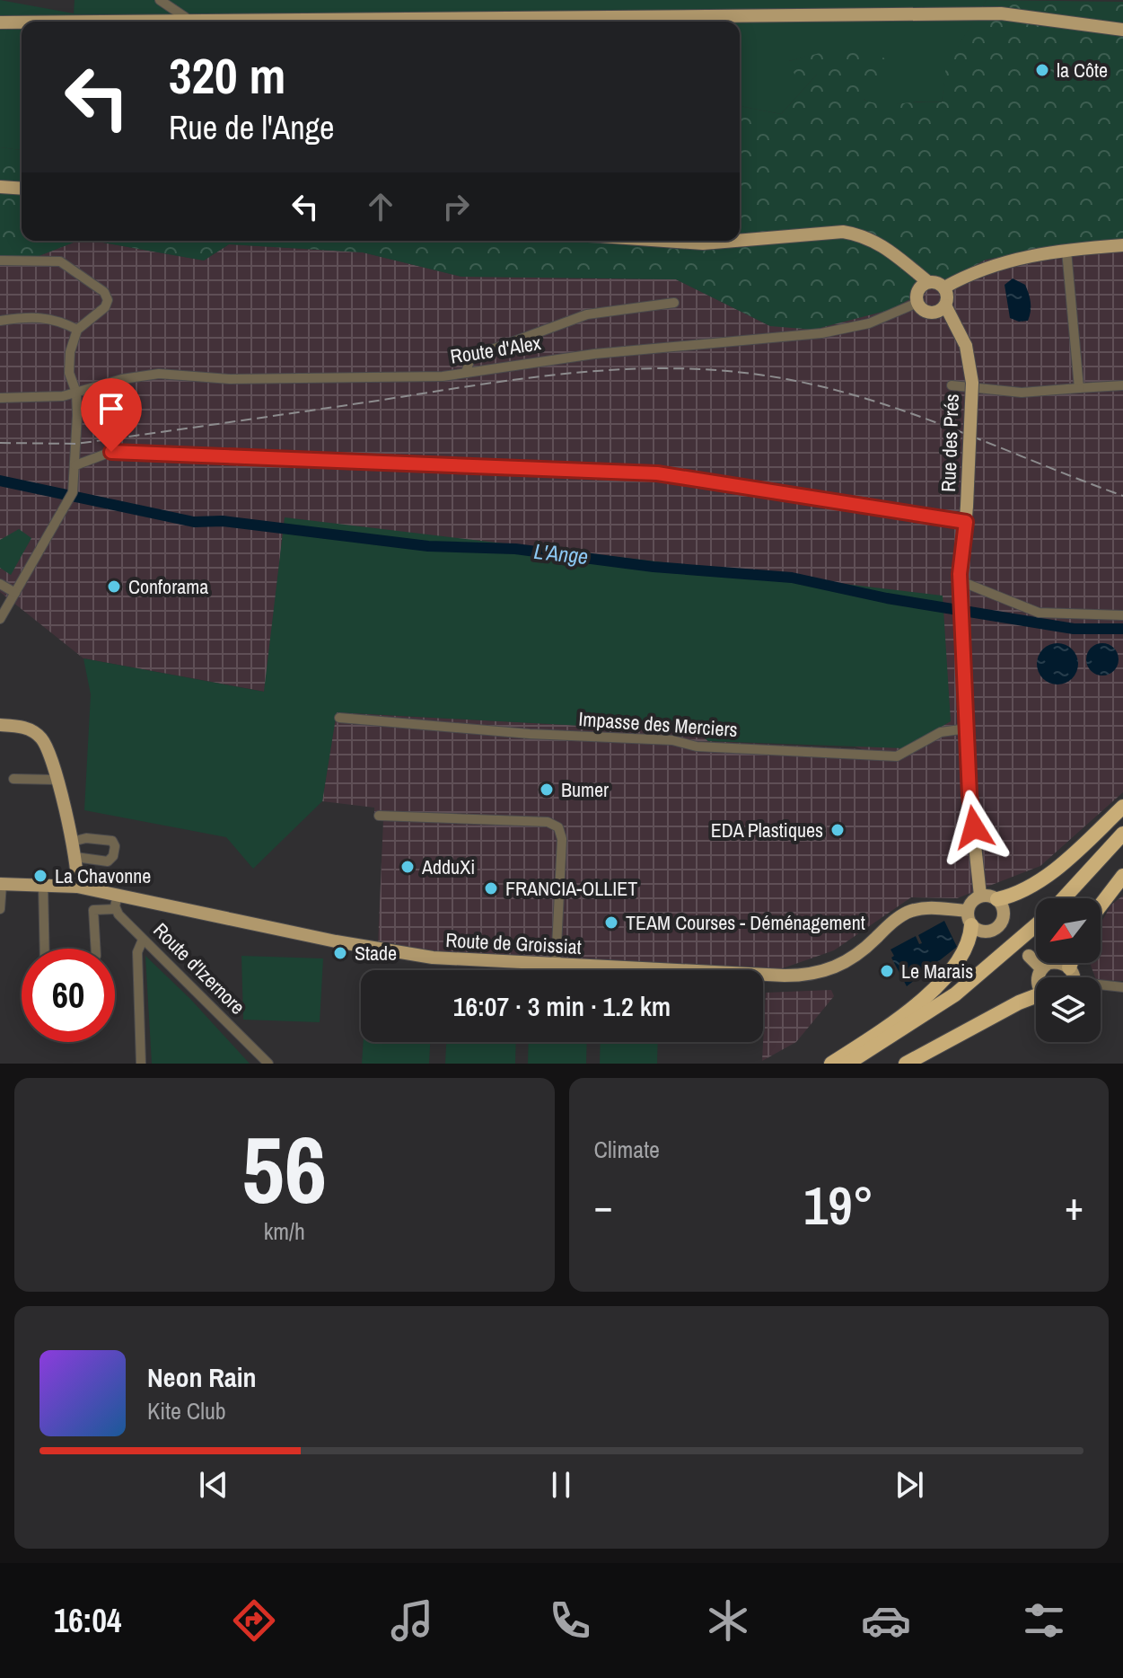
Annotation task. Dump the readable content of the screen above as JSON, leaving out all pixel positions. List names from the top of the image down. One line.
{"streets":{"main road":["Rue des Prés","Route de Groissiat"],"street":["Route d'Alex","Impasse des Merciers","Route d'Izernore"]},"crossings":[["Route d'Alex","Rue des Prés"],["Rue des Prés","Impasse des Merciers"],["Rue des Prés","Route de Groissiat"]],"water":["L'Ange"],"places":["la Côte","Conforama","Bumer","EDA Plastiques","AdduXi","La Chavonne","FRANCIA-OLLIET","TEAM Courses - Déménagement","Stade","Le Marais"],"north":"bottom left","page":{"turn":["320 m","Rue de l'Ange"],"limit":"60","trip":"16:07 · 3 min · 1.2 km","tile":[["56","km/h"],"Climate"],"heat":["−","19°","+"],"song":["Neon Rain","Kite Club"],"tabs":"16:04"}}
